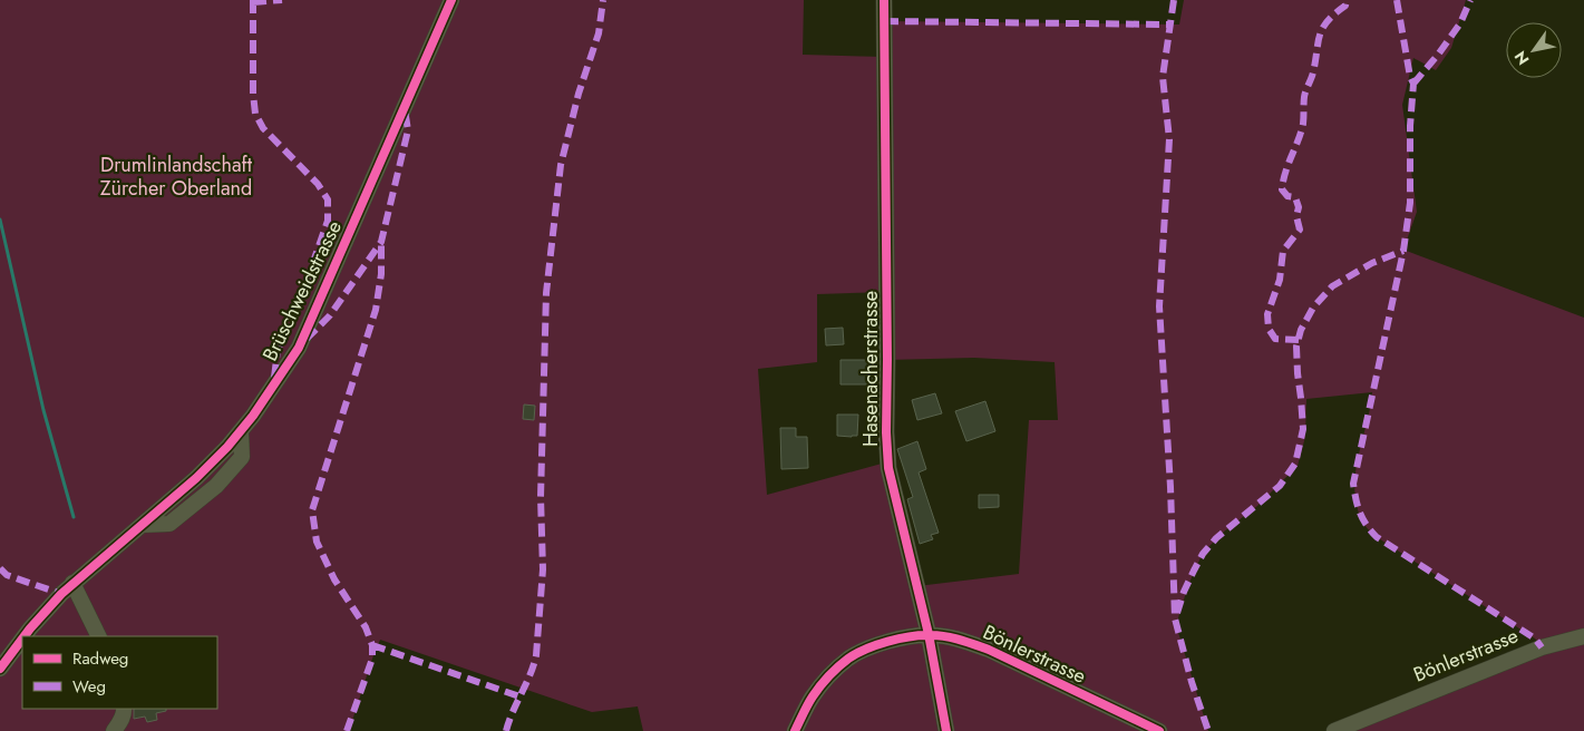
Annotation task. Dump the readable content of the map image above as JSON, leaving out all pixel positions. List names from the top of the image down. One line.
{"streets":{"street":["Brüschweidstrasse","Hasenacherstrasse","Bönlerstrasse"]},"crossings":[["Hasenacherstrasse","Bönlerstrasse"]],"parks":["Drumlinlandschaft Zürcher Oberland"],"legend":["Radweg","Weg"],"north":"bottom left"}
